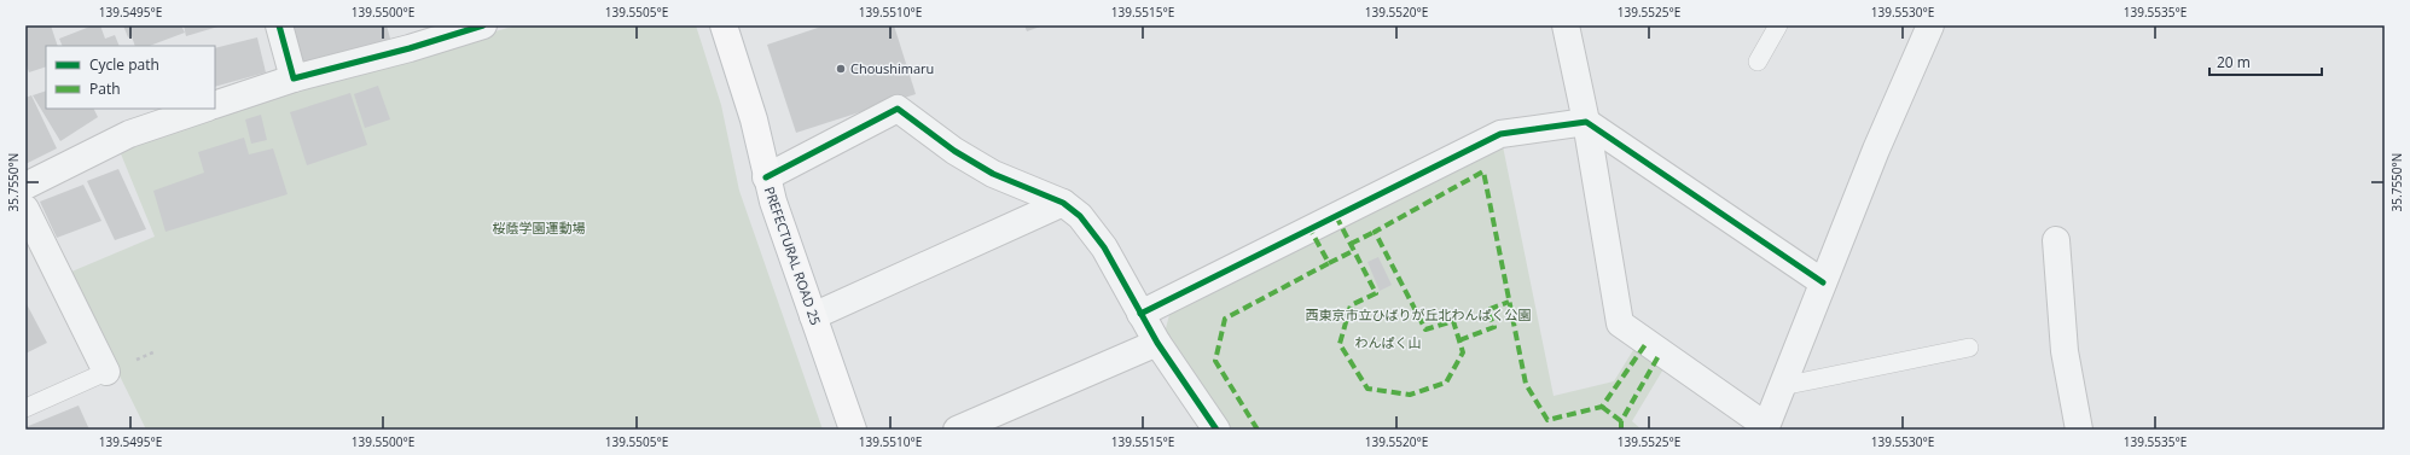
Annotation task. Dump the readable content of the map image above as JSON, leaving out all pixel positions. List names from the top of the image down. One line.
{"streets":{"main road":["PREFECTURAL ROAD 25"]},"parks":["桜蔭学園運動場","西東京市立ひばりが丘北わんぱく公園","わんぱく山"],"places":["Choushimaru"],"legend":["Cycle path","Path"],"scale_bar":"20 m","coordinates":["139.5495°E","139.5500°E","139.5505°E","139.5510°E","139.5515°E","139.5520°E","139.5525°E","139.5530°E","139.5535°E","35.7550°N"]}
